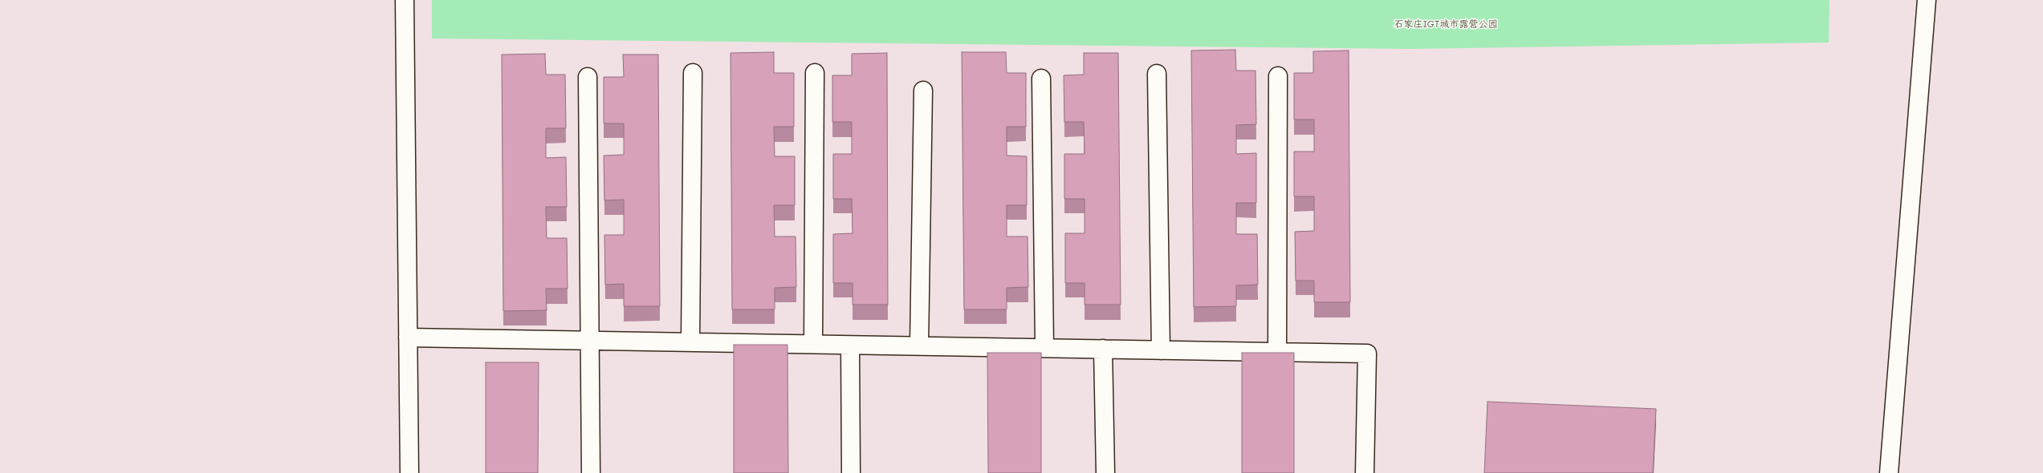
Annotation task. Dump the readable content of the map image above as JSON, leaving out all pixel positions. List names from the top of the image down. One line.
{"parks":["石家庄IGT城市露营公园"]}
